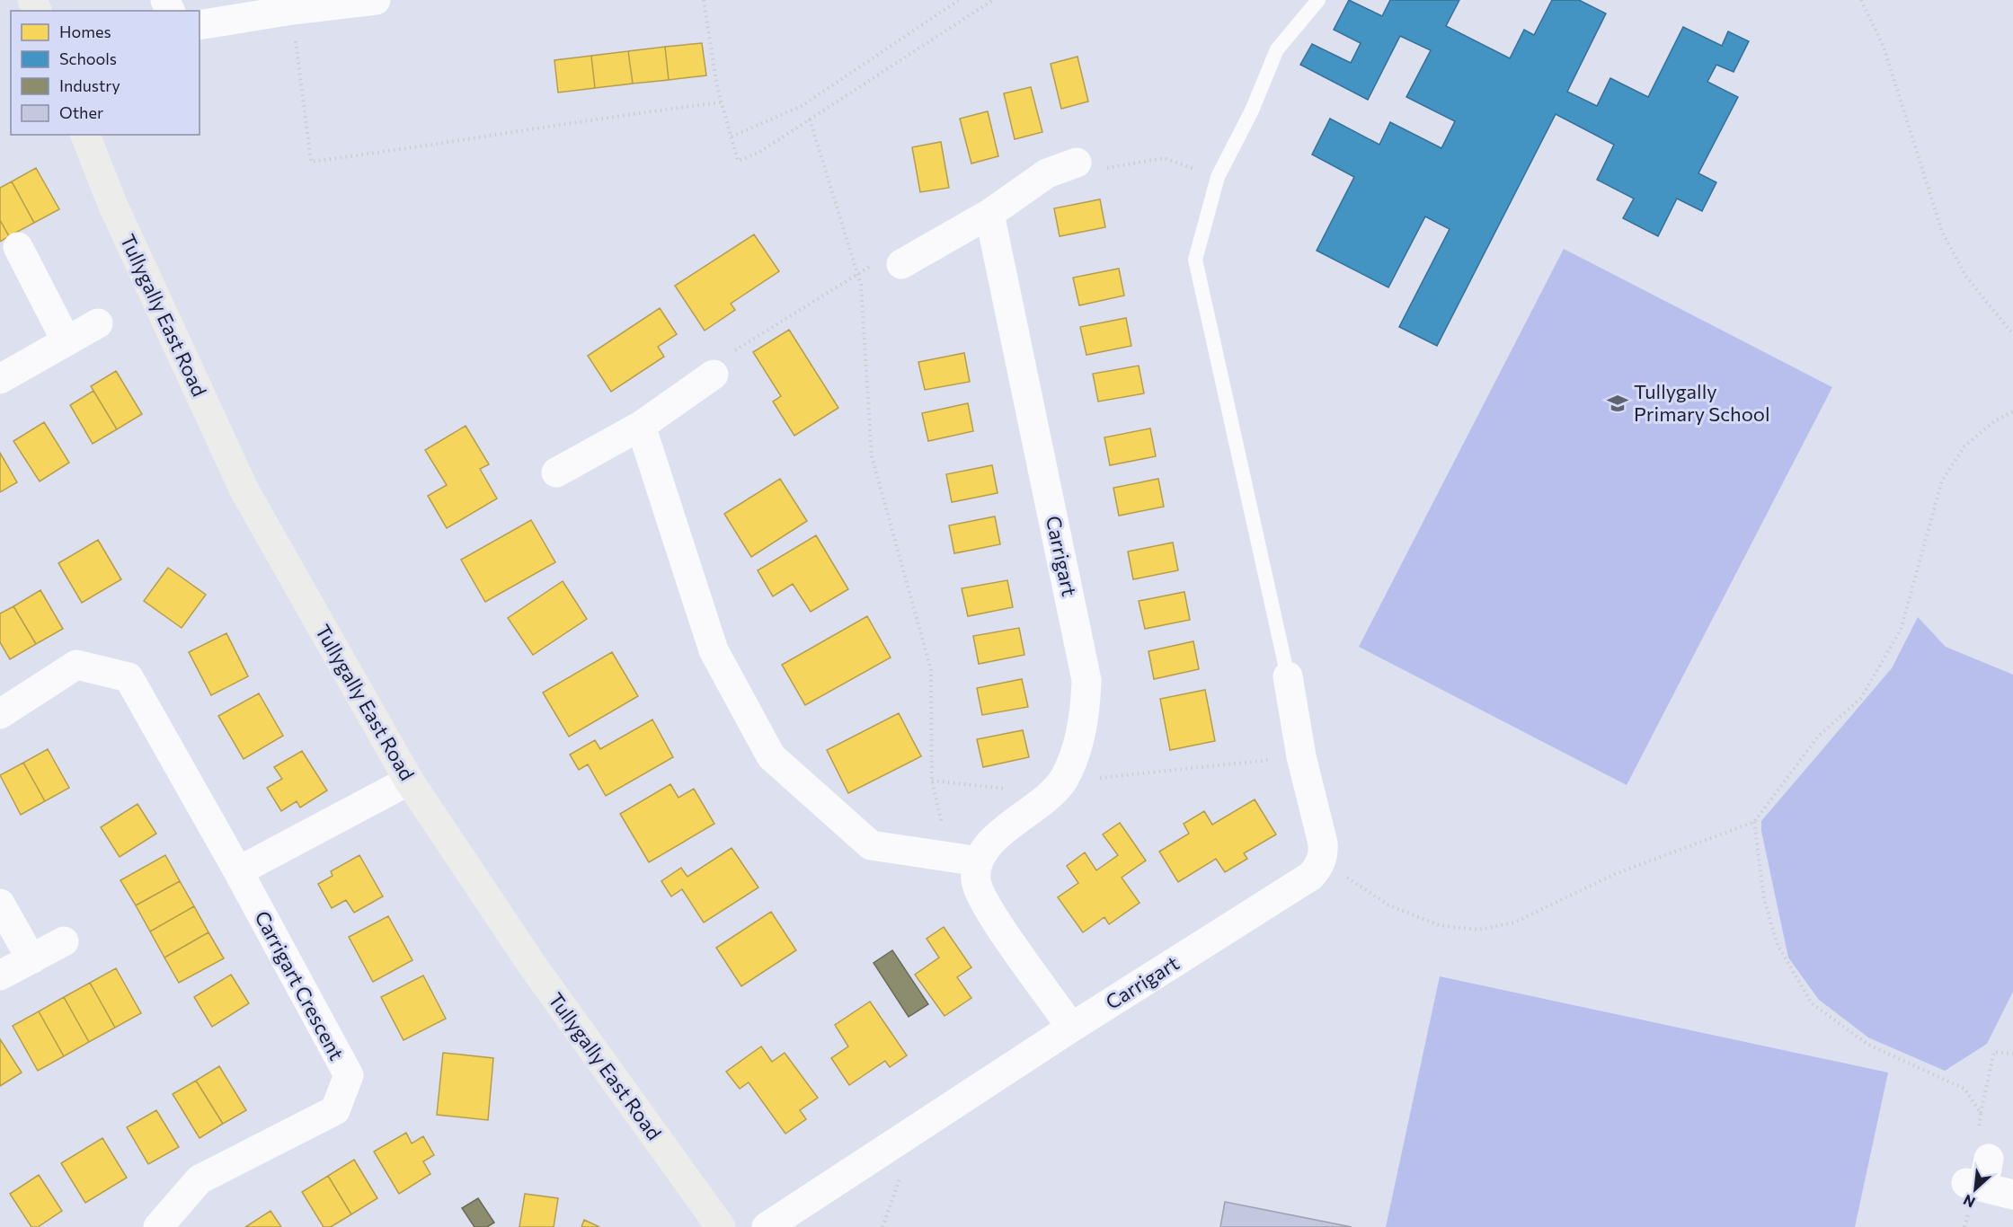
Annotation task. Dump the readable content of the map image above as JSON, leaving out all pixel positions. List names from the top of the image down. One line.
{"streets":{"street":["Tullygally East Road","Carrigart","Carrigart Crescent"]},"places":{"school or university":["Tullygally Primary School"]},"legend":["Homes","Schools","Industry","Other"],"north":"bottom left"}
